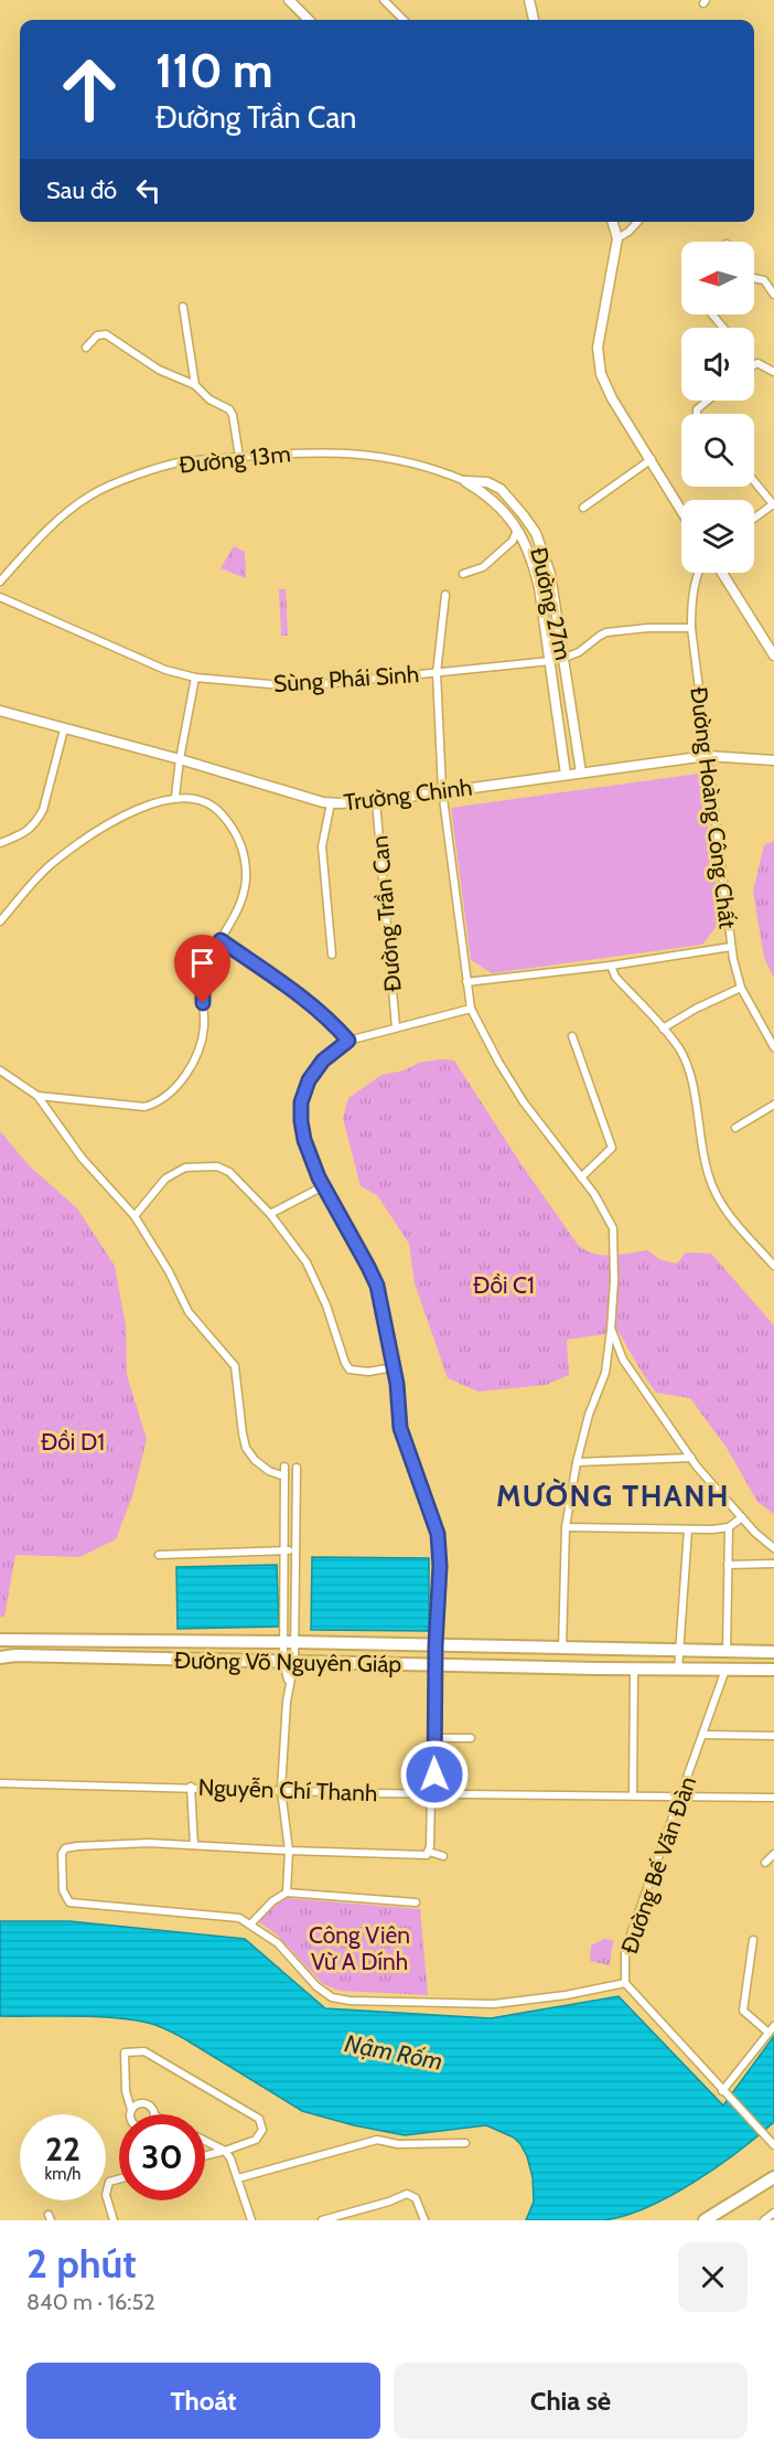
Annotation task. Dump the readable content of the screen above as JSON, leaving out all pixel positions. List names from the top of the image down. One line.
{"streets":{"highway":["Đường Võ Nguyên Giáp"],"street":["Đường 13m","Đường 27m","Sùng Phái Sinh","Trường Chinh","Đường Hoàng Công Chất","Đường Trần Can","Nguyễn Chí Thanh","Đường Bế Văn Đàn"]},"crossings":[["Đường 13m","Đường 27m"],["Đường 27m","Sùng Phái Sinh"],["Đường 27m","Trường Chinh"],["Trường Chinh","Đường Hoàng Công Chất"],["Trường Chinh","Đường Trần Can"],["Đường Trần Can","Đường Võ Nguyên Giáp"],["Đường Võ Nguyên Giáp","Đường Bế Văn Đàn"],["Nguyễn Chí Thanh","Đường Bế Văn Đàn"]],"districts":["MƯỜNG THANH"],"water":["Nậm Rốm"],"parks":["Đồi C1","Đồi D1","Công Viên Vừ A Dính"],"north":"left","page":{"turn":["110 m","Đường Trần Can"],"then":"Sau đó","speed":"22 km/h","limit":"30","heading":["2 phút","840 m · 16:52"],"buttons":["Thoát","Chia sẻ"]}}
